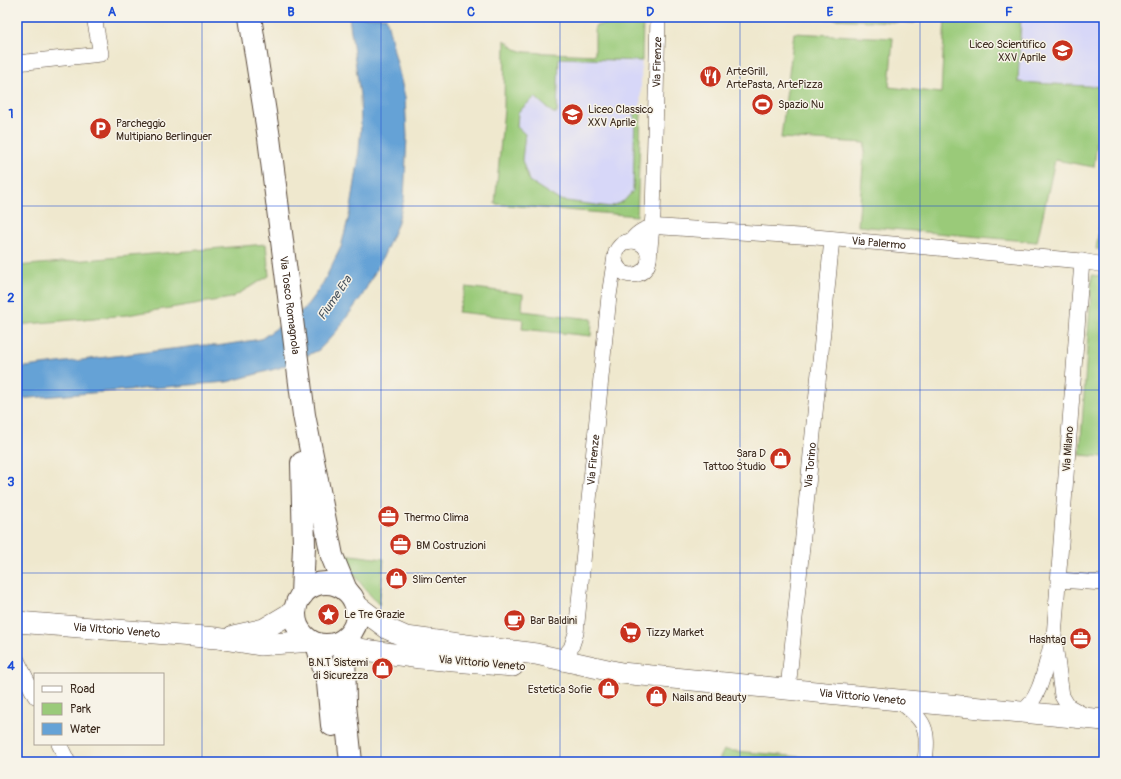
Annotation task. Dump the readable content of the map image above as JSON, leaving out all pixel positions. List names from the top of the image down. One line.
{"streets":{"main road":["Via Tosco Romagnola","Via Vittorio Veneto"],"street":["Via Firenze","Via Palermo","Via Milano","Via Torino"]},"crossings":[["Via Firenze","Via Palermo"],["Via Firenze","Via Vittorio Veneto"],["Via Palermo","Via Milano"],["Via Palermo","Via Torino"],["Via Tosco Romagnola","Via Vittorio Veneto"],["Via Milano","Via Vittorio Veneto"],["Via Torino","Via Vittorio Veneto"]],"water":["Fiume Era"],"places":{"school or university":["Liceo Scientifico XXV Aprile","Liceo Classico XXV Aprile"],"restaurant":["ArteGrill, ArtePasta, ArtePizza"],"sports":["Spazio Nu"],"parking":["Parcheggio Multipiano Berlinguer"],"shop":["Sara D Tattoo Studio","Slim Center","B.N.T Sistemi di Sicurezza","Estetica Sofie","Nails and Beauty"],"office":["Thermo Clima","BM Costruzioni","Hashtag"],"place":["Le Tre Grazie"],"cafe":["Bar Baldini"],"supermarket":["Tizzy Market"]},"legend":["Road","Park","Water"],"grid":{"columns":["A","B","C","D","E","F"],"rows":["1","2","3","4"]}}
